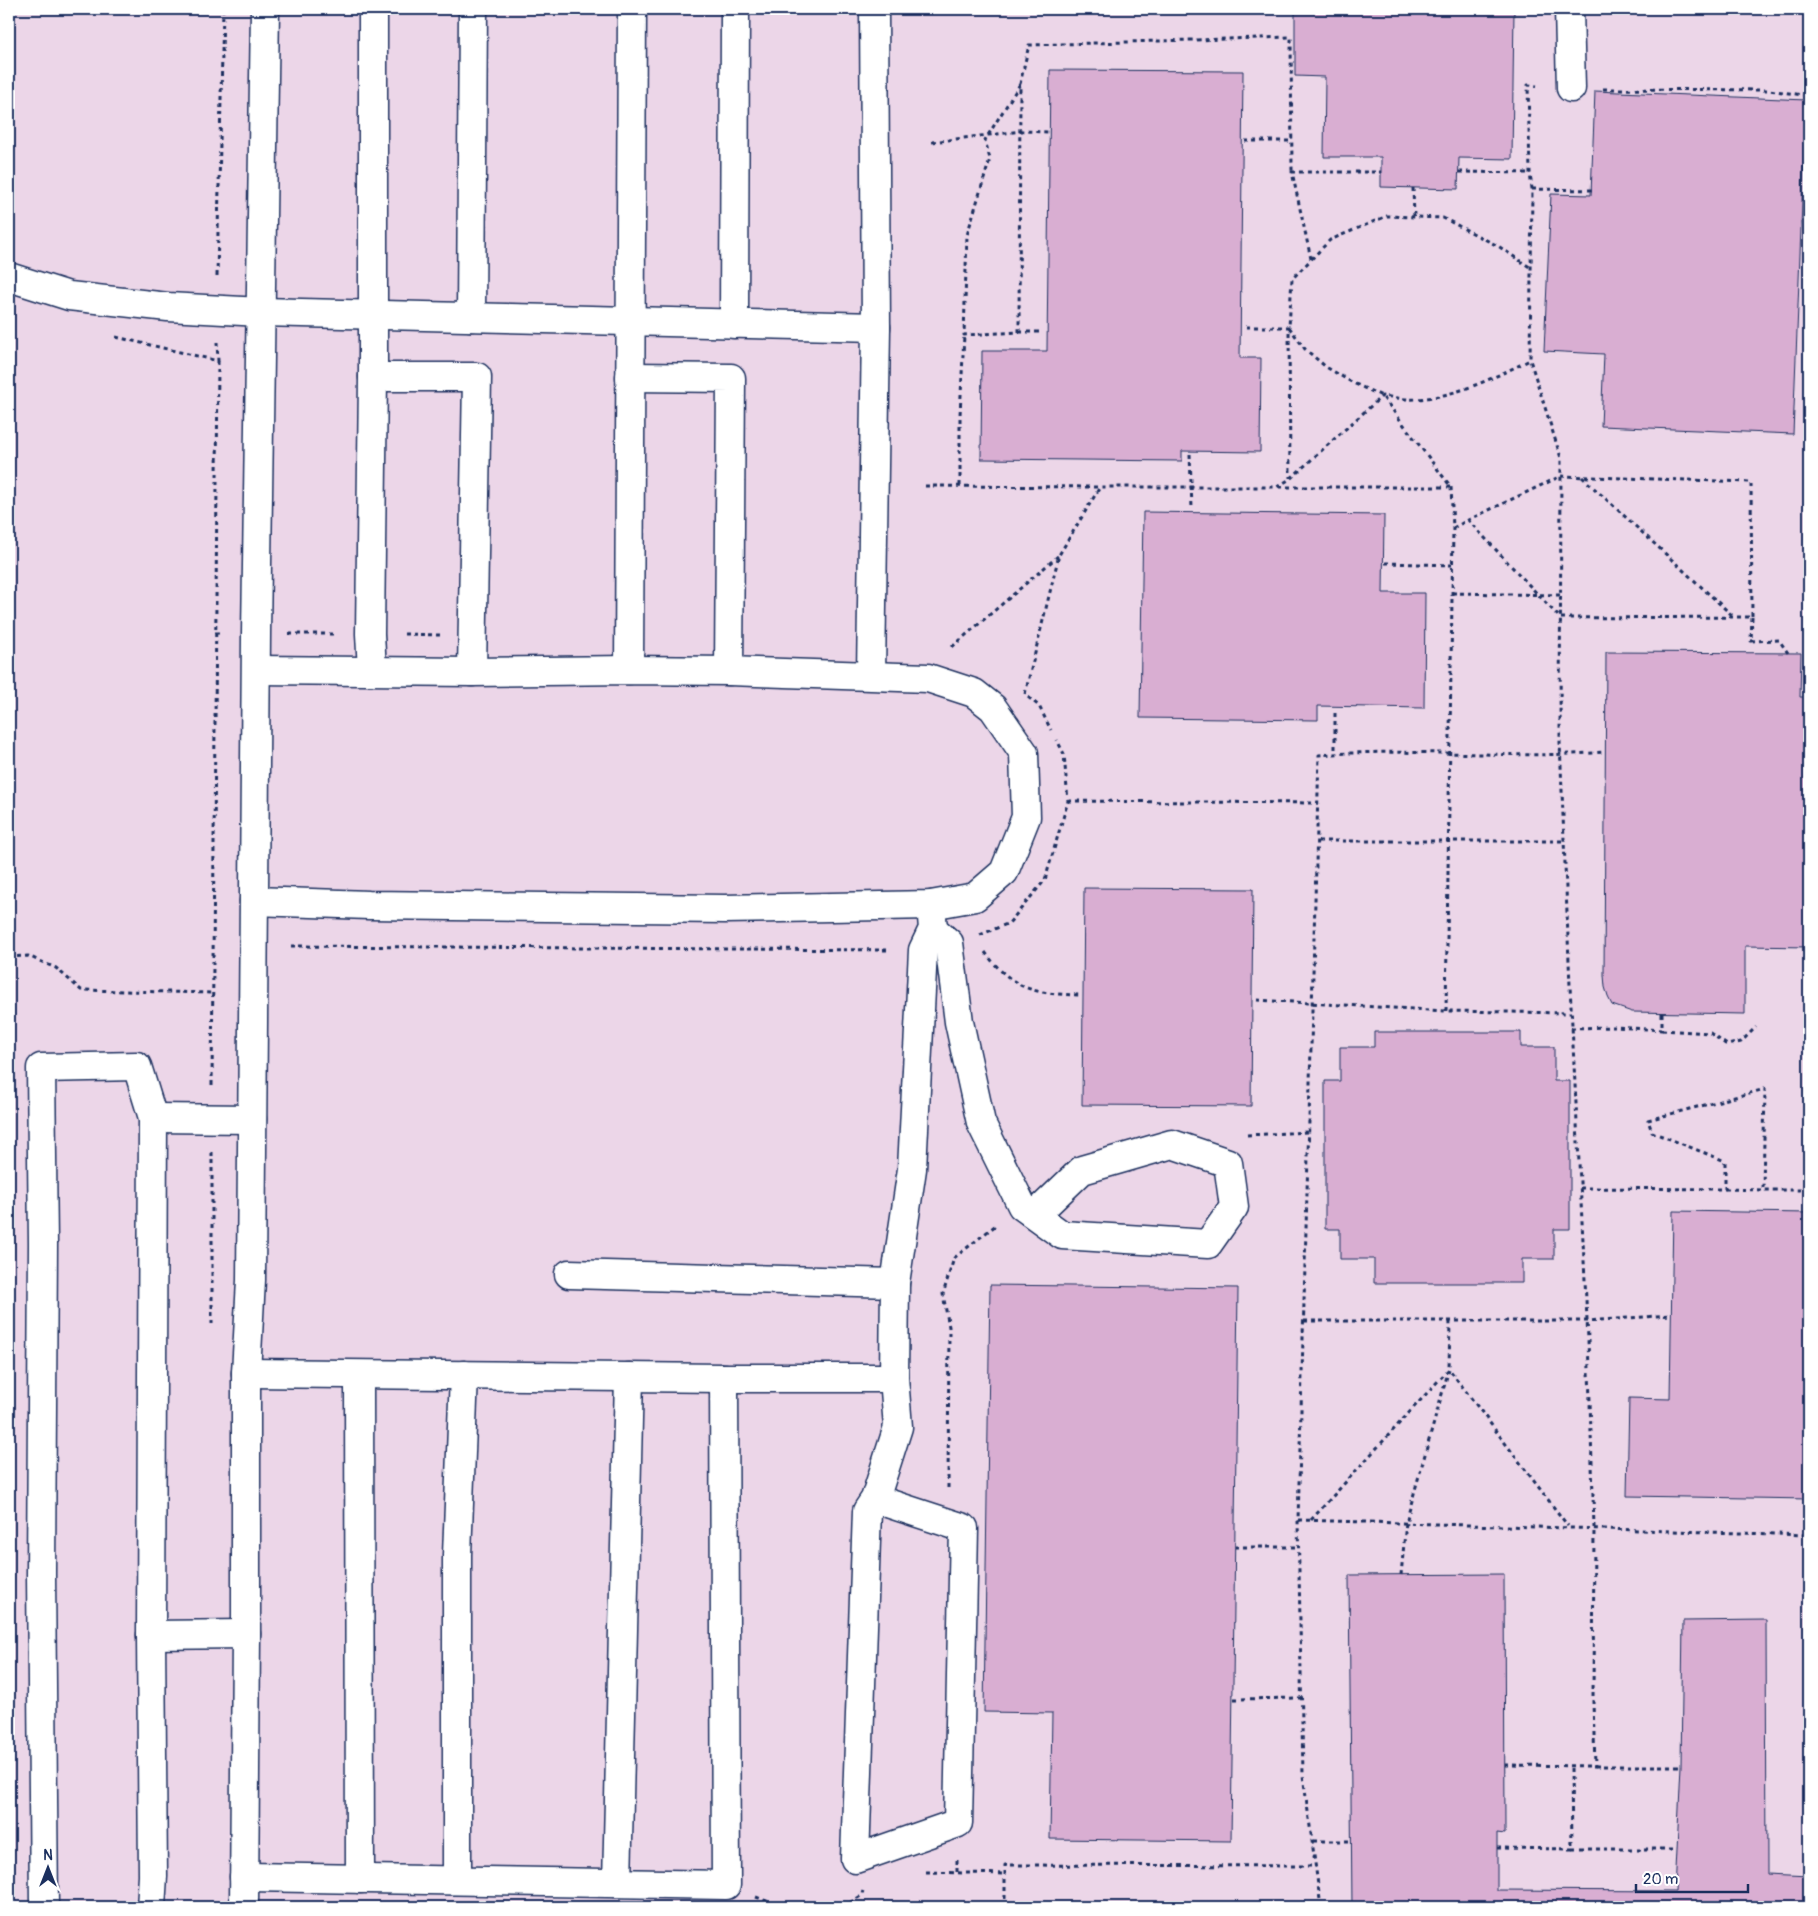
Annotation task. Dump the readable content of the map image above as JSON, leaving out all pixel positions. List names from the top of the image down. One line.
{"scale_bar":"20 m","north":"top"}
